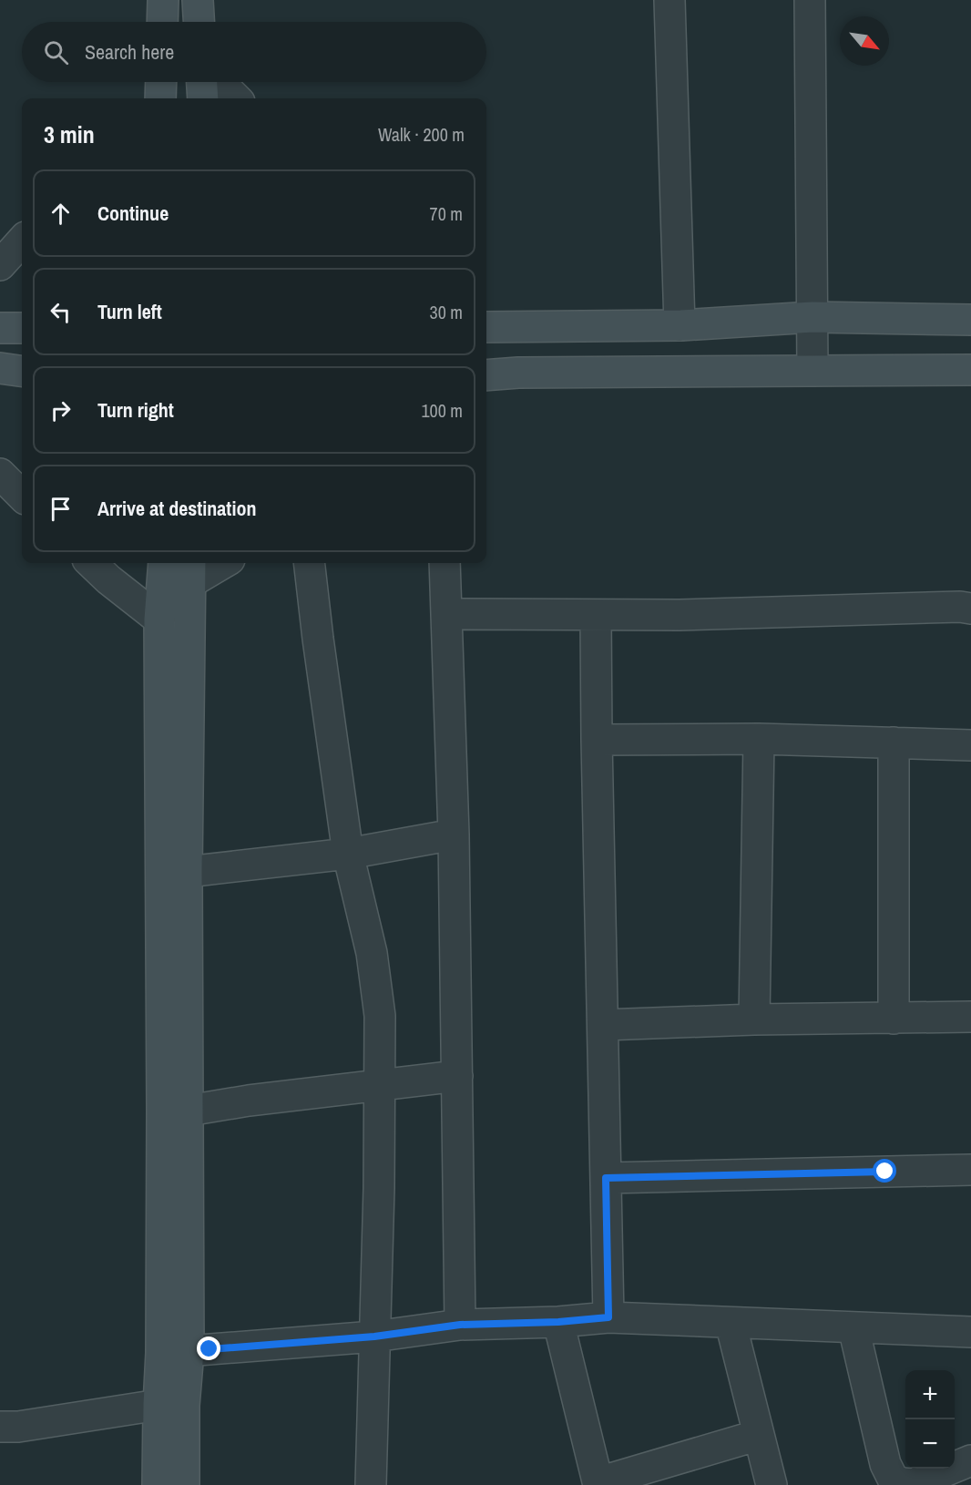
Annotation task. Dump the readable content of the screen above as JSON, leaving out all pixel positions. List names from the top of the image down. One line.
{"north":"bottom right","page":{"search":"Search here","heading":["3 min","Walk · 200 m"],"list":[["Continue","70 m"],["Turn left","30 m"],["Turn right","100 m"],"Arrive at destination"],"map_buttons":["+","−"]}}
